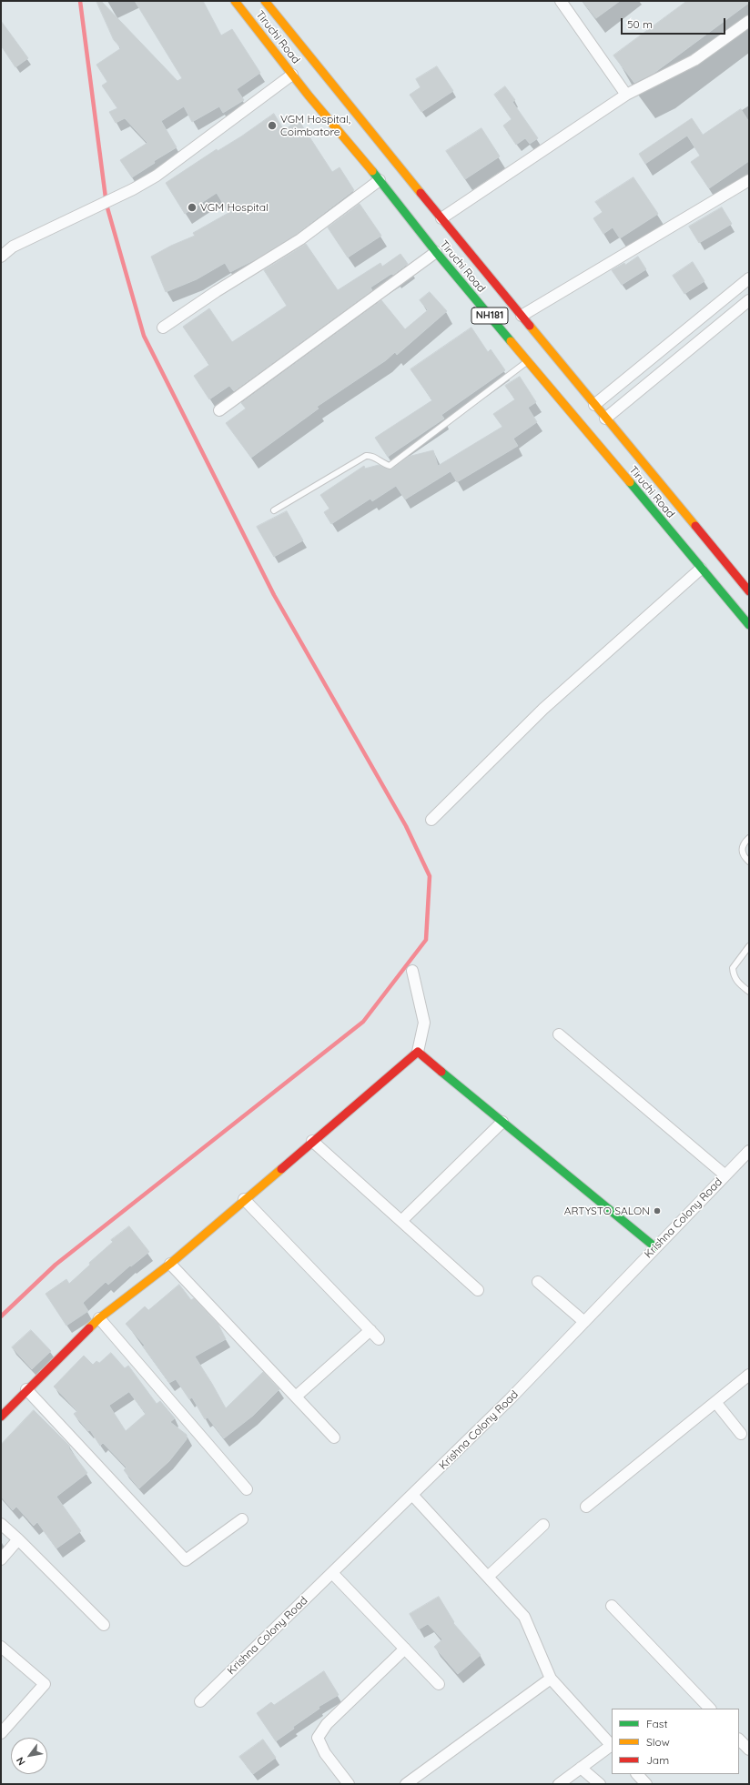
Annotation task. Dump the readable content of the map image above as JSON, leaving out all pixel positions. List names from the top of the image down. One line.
{"streets":{"main road":["Tiruchi Road","NH181"],"street":["Krishna Colony Road"]},"places":["VGM Hospital, Coimbatore","VGM Hospital","ARTYSTO SALON"],"legend":["Fast","Slow","Jam"],"scale_bar":"50 m","north":"bottom left"}
